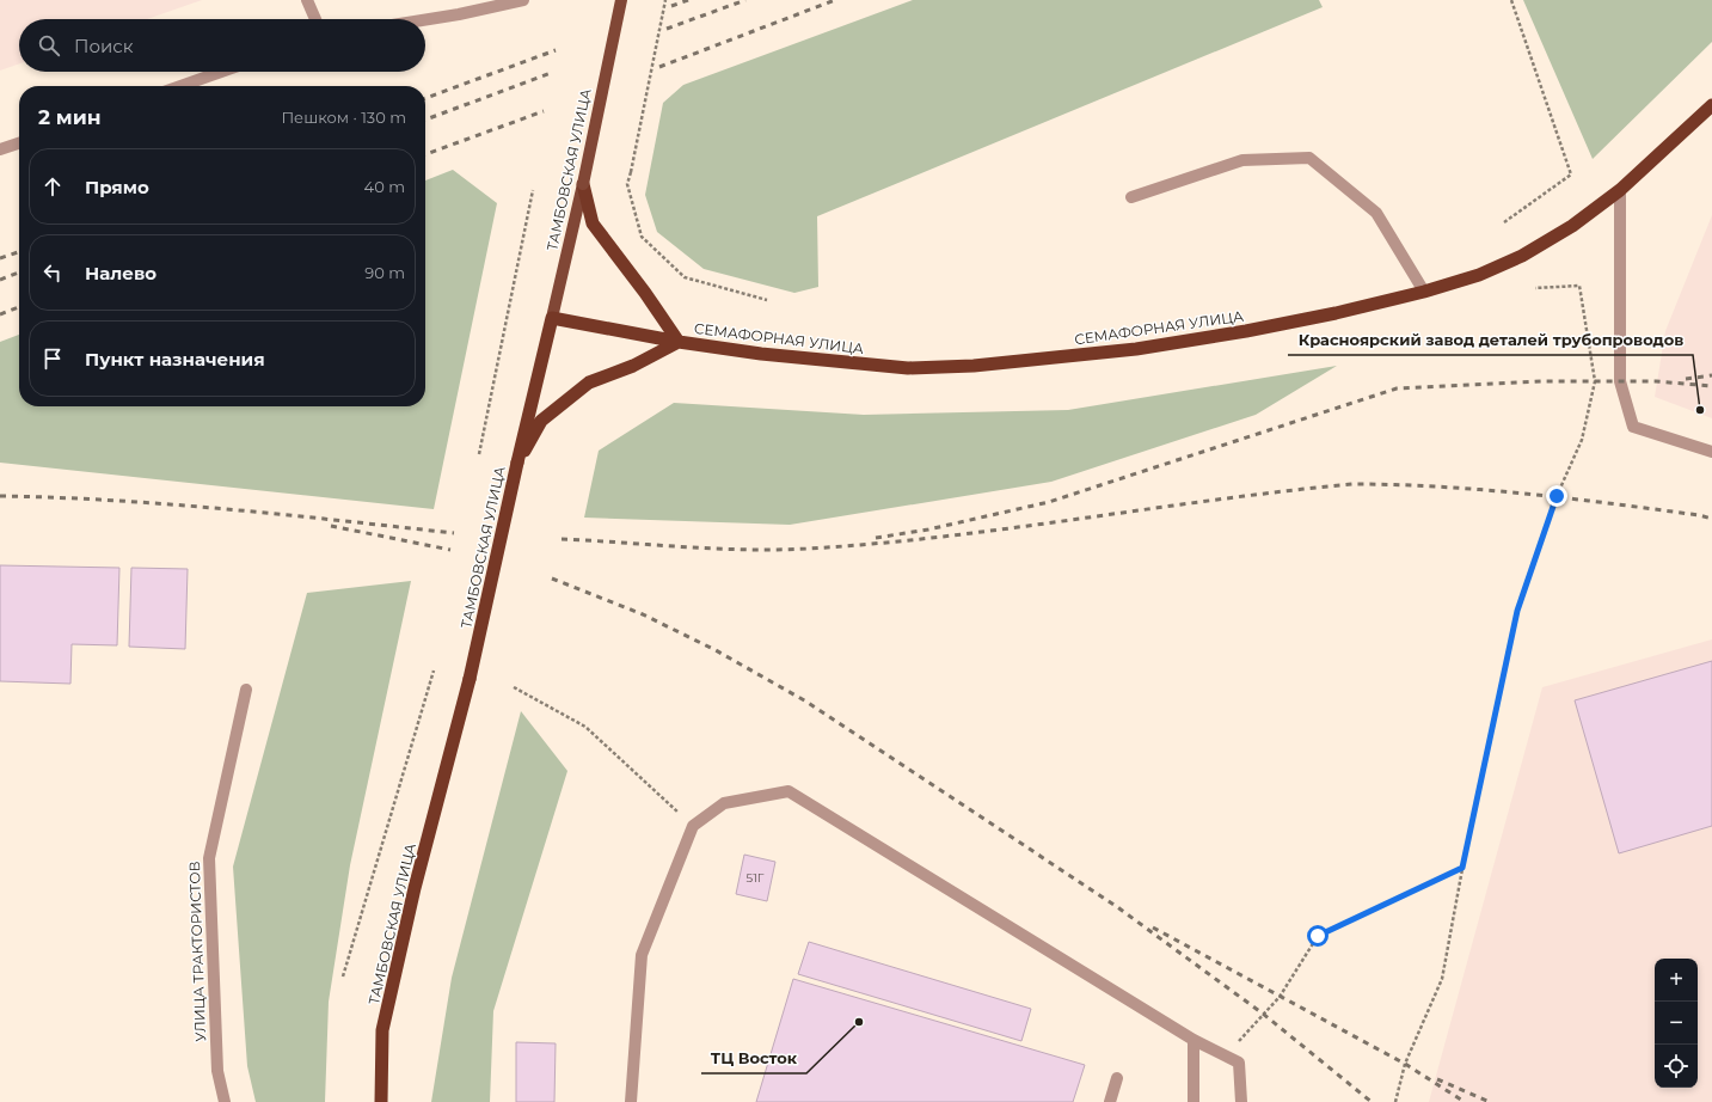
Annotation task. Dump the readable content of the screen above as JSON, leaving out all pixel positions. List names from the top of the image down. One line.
{"streets":{"highway":["ТАМБОВСКАЯ УЛИЦА","СЕМАФОРНАЯ УЛИЦА"],"lane":["УЛИЦА ТРАКТОРИСТОВ"]},"crossings":[["ТАМБОВСКАЯ УЛИЦА","СЕМАФОРНАЯ УЛИЦА"]],"places":["Красноярский завод деталей трубопроводов","ТЦ Восток"],"house_numbers":["51Г"],"page":{"search":"Поиск","heading":["2 мин","Пешком · 130 m"],"list":[["Прямо","40 m"],["Налево","90 m"],"Пункт назначения"],"map_buttons":["+","−"]}}
